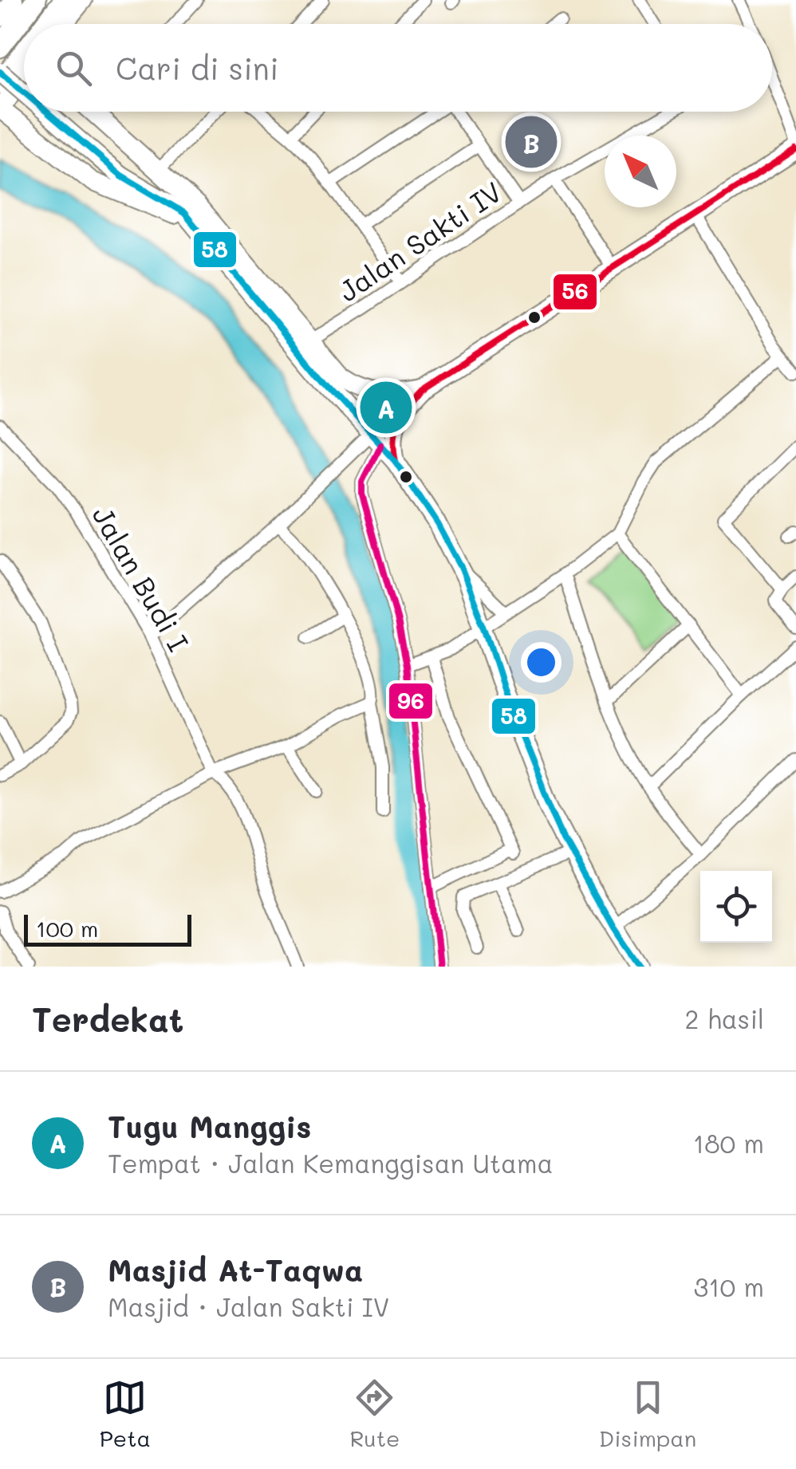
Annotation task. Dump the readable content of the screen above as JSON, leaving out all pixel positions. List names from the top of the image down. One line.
{"streets":{"street":["Jalan Sakti IV","Jalan Budi I"]},"lines":["transit line 58","transit line 56","transit line 96"],"scale_bar":"100 m","north":"top left","page":{"search":"Cari di sini","pins":["B","A"],"scale":"100 m","heading":["Terdekat","2 hasil"],"list":[{"mark":"A","name":"Tugu Manggis","note":"Tempat · Jalan Kemanggisan Utama","value":"180 m"},{"mark":"B","name":"Masjid At-Taqwa","note":"Masjid · Jalan Sakti IV","value":"310 m"}],"nav":["Peta","Rute","Disimpan"]}}
